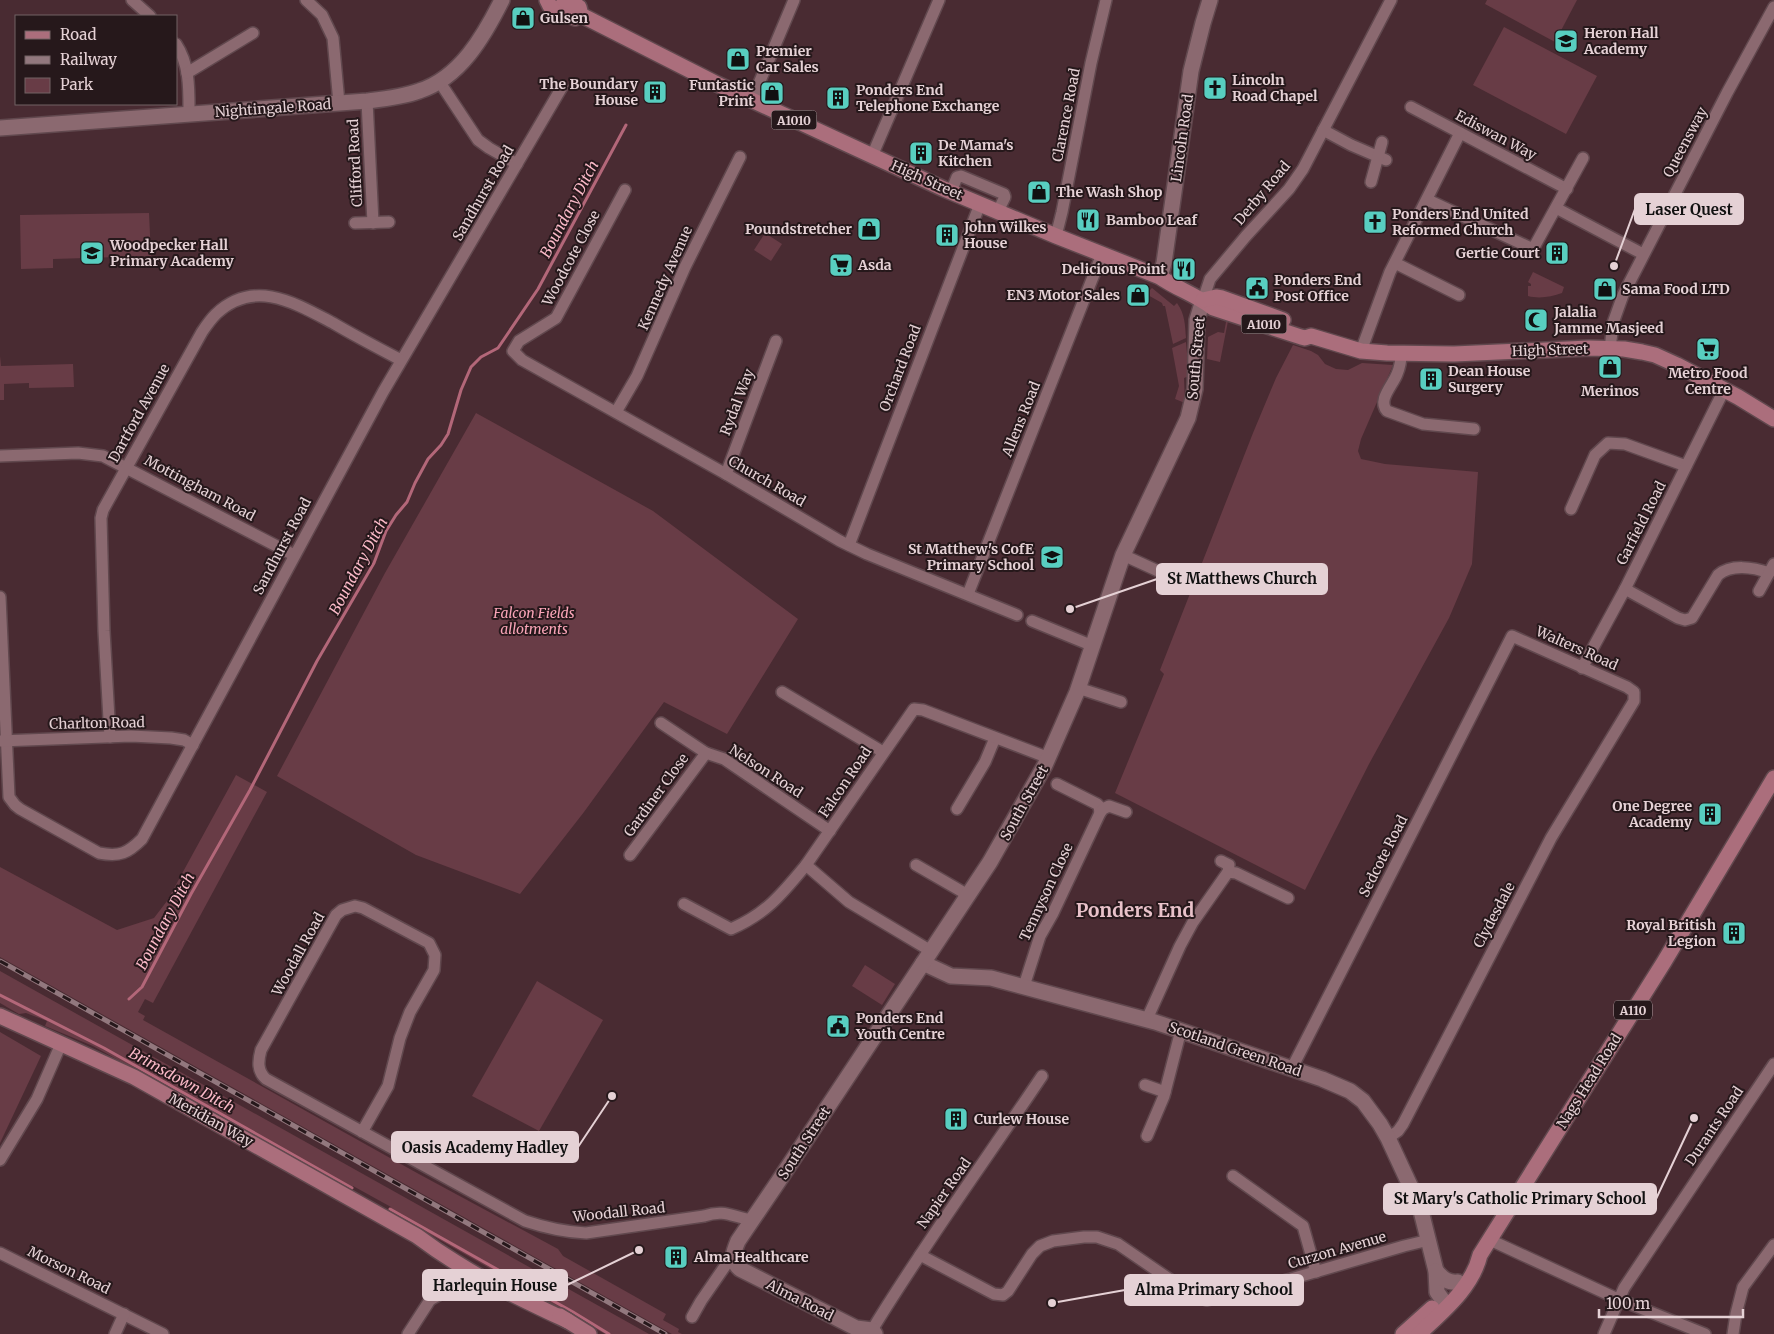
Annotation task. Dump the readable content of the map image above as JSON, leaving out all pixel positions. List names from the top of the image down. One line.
{"streets":{"main road":["A1010","High Street","A110","Nags Head Road","Meridian Way"],"street":["Nightingale Road","Clarence Road","Ediswan Way","Lincoln Road","Queensway","Clifford Road","Sandhurst Road","Derby Road","Woodcote Close","Kennedy Avenue","South Street","Orchard Road","Rydal Way","Dartford Avenue","Allens Road","Church Road","Mottingham Road","Garfield Road","Walters Road","Charlton Road","Nelson Road","Falcon Road","Gardiner Close","Sedcote Road","Tennyson Close","Clydesdale","Woodall Road","Scotland Green Road","Durants Road","Napier Road","Curzon Avenue","Morson Road","Alma Road"]},"crossings":[["Nightingale Road","Clifford Road"],["Clarence Road","High Street"],["A1010","High Street"],["Lincoln Road","High Street"],["Queensway","High Street"],["High Street","Derby Road"],["High Street","South Street"],["High Street","Orchard Road"],["High Street","Allens Road"],["High Street","Garfield Road"],["Sandhurst Road","Dartford Avenue"],["Sandhurst Road","Mottingham Road"],["Sandhurst Road","Charlton Road"],["Derby Road","South Street"],["Woodcote Close","Church Road"],["Kennedy Avenue","Church Road"],["South Street","Falcon Road"],["South Street","Woodall Road"],["South Street","Scotland Green Road"],["South Street","Alma Road"],["Orchard Road","Church Road"],["Rydal Way","Church Road"],["Dartford Avenue","Mottingham Road"],["Dartford Avenue","Charlton Road"],["Allens Road","Church Road"],["Garfield Road","Walters Road"],["Walters Road","Sedcote Road"],["Walters Road","Clydesdale"],["Nelson Road","Falcon Road"],["Nelson Road","Gardiner Close"],["Sedcote Road","Scotland Green Road"],["Tennyson Close","Scotland Green Road"],["Clydesdale","Scotland Green Road"],["A110","Nags Head Road"],["Scotland Green Road","Curzon Avenue"],["Napier Road","Curzon Avenue"],["Napier Road","Alma Road"]],"districts":["Ponders End"],"water":["Boundary Ditch","Brimsdown Ditch"],"parks":["Falcon Fields allotments"],"places":{"shop":["Gulsen","Premier Car Sales","Funtastic Print","The Wash Shop","Poundstretcher","Sama Food LTD","EN3 Motor Sales","Merinos"],"school or university":["Heron Hall Academy","Woodpecker Hall Primary Academy","St Matthew's CofE Primary School"],"church":["Lincoln Road Chapel","Ponders End United Reformed Church"],"building":["The Boundary House","Ponders End Telephone Exchange","De Mama's Kitchen","John Wilkes House","Gertie Court","Dean House Surgery","One Degree Academy","Royal British Legion","Curlew House","Alma Healthcare"],"restaurant":["Bamboo Leaf","Delicious Point"],"supermarket":["Asda","Metro Food Centre"],"other":["Laser Quest","St Matthews Church","Oasis Academy Hadley","St Mary's Catholic Primary School","Harlequin House","Alma Primary School"],"public building":["Ponders End Post Office","Ponders End Youth Centre"],"mosque":["Jalalia Jamme Masjeed"]},"legend":["Road","Railway","Park"],"scale_bar":"100 m"}
